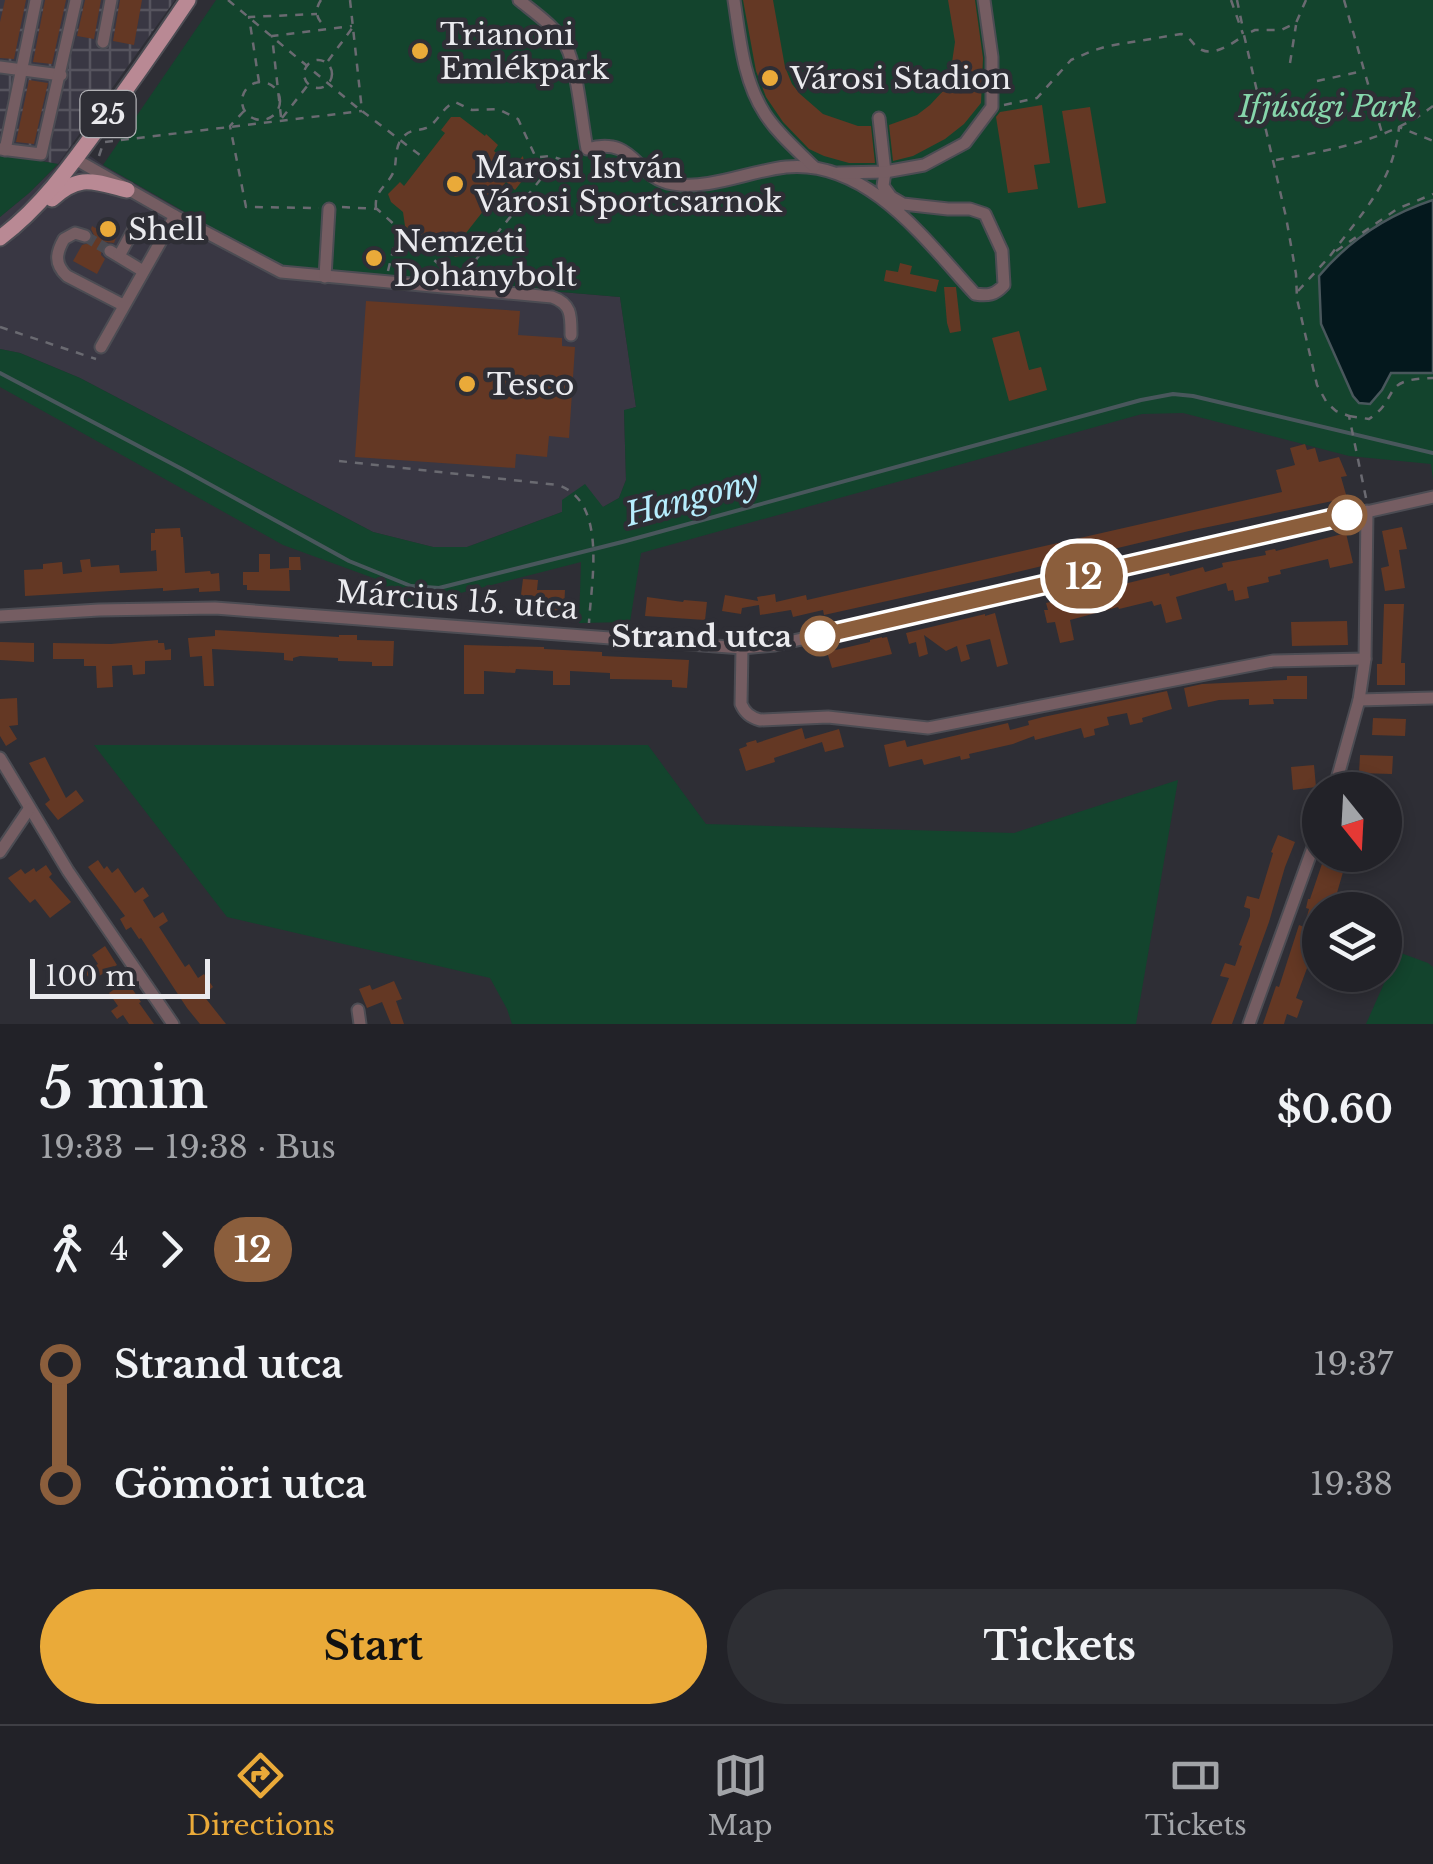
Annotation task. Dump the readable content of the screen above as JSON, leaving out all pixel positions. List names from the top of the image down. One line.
{"streets":{"main road":["25"],"street":["Március 15. utca"]},"water":["Hangony"],"parks":["Ifjúsági Park"],"places":["Trianoni Emlékpark","Városi Stadion","Marosi István Városi Sportcsarnok","Shell","Nemzeti Dohánybolt","Tesco","Strand utca"],"lines":["bus line 12"],"scale_bar":"100 m","north":"bottom","page":{"on_map":"12","scale":"100 m","heading":["5 min","19:33 – 19:38 · Bus","$0.60"],"legs":["4","12"],"list":[{"name":"Strand utca","value":"19:37"},{"name":"Gömöri utca","value":"19:38"}],"buttons":["Start","Tickets"],"tabs":["Directions","Map","Tickets"]}}
